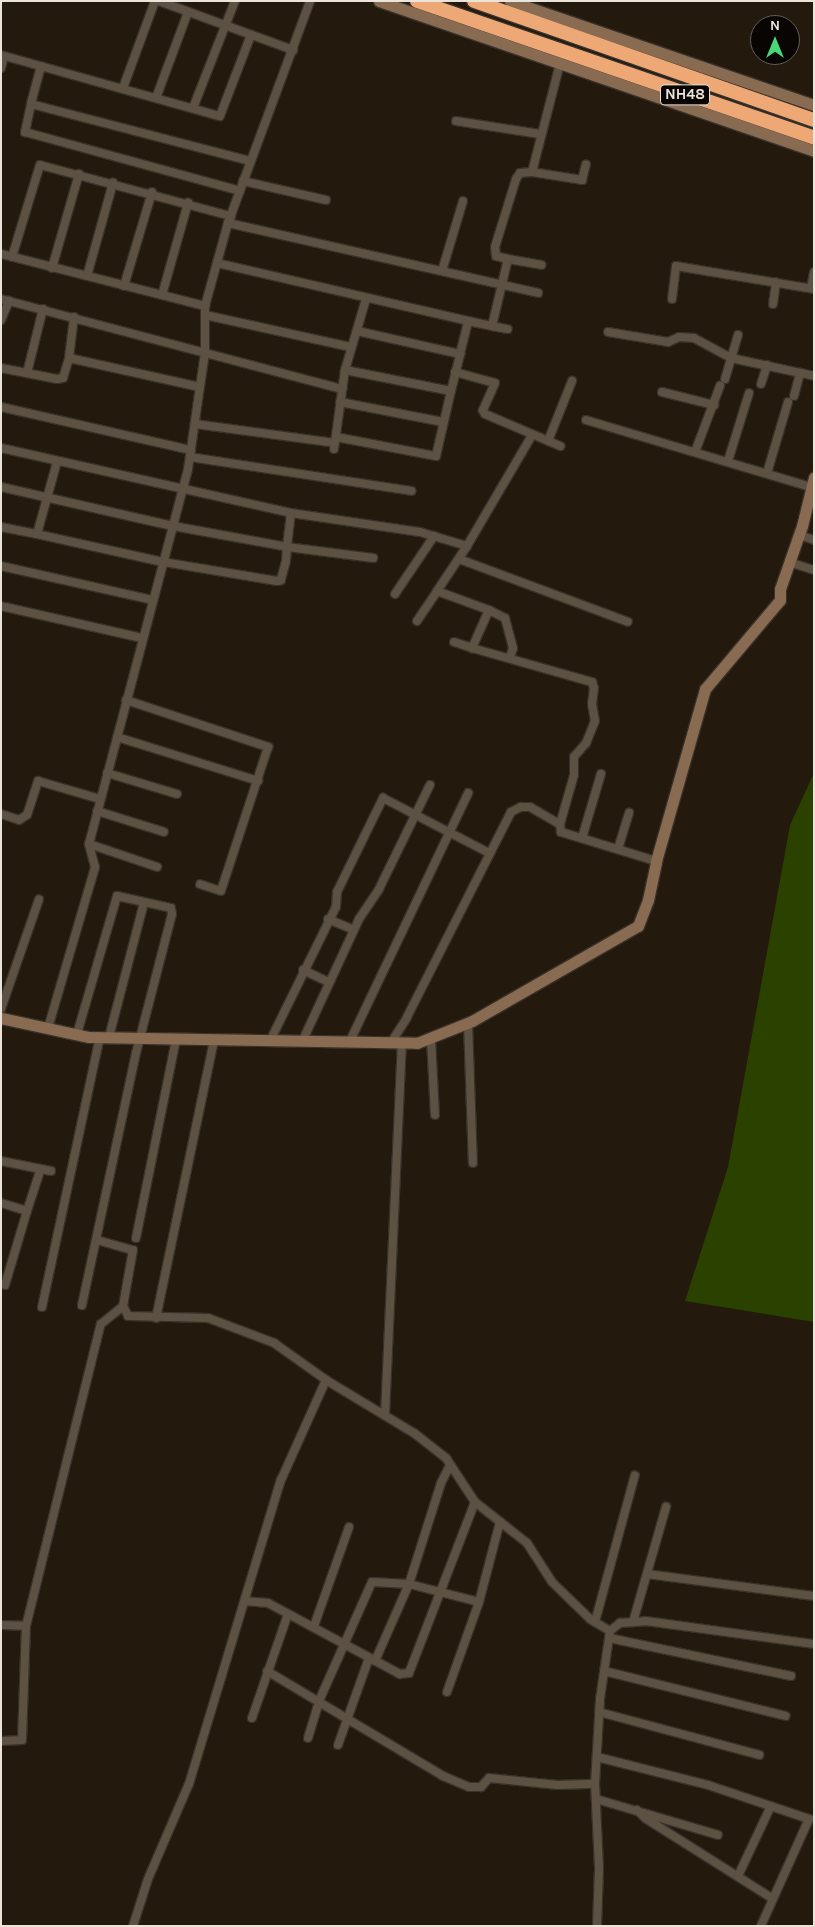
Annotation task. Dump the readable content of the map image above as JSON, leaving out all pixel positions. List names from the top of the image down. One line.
{"streets":{"highway":["NH48"]},"north":"top"}
